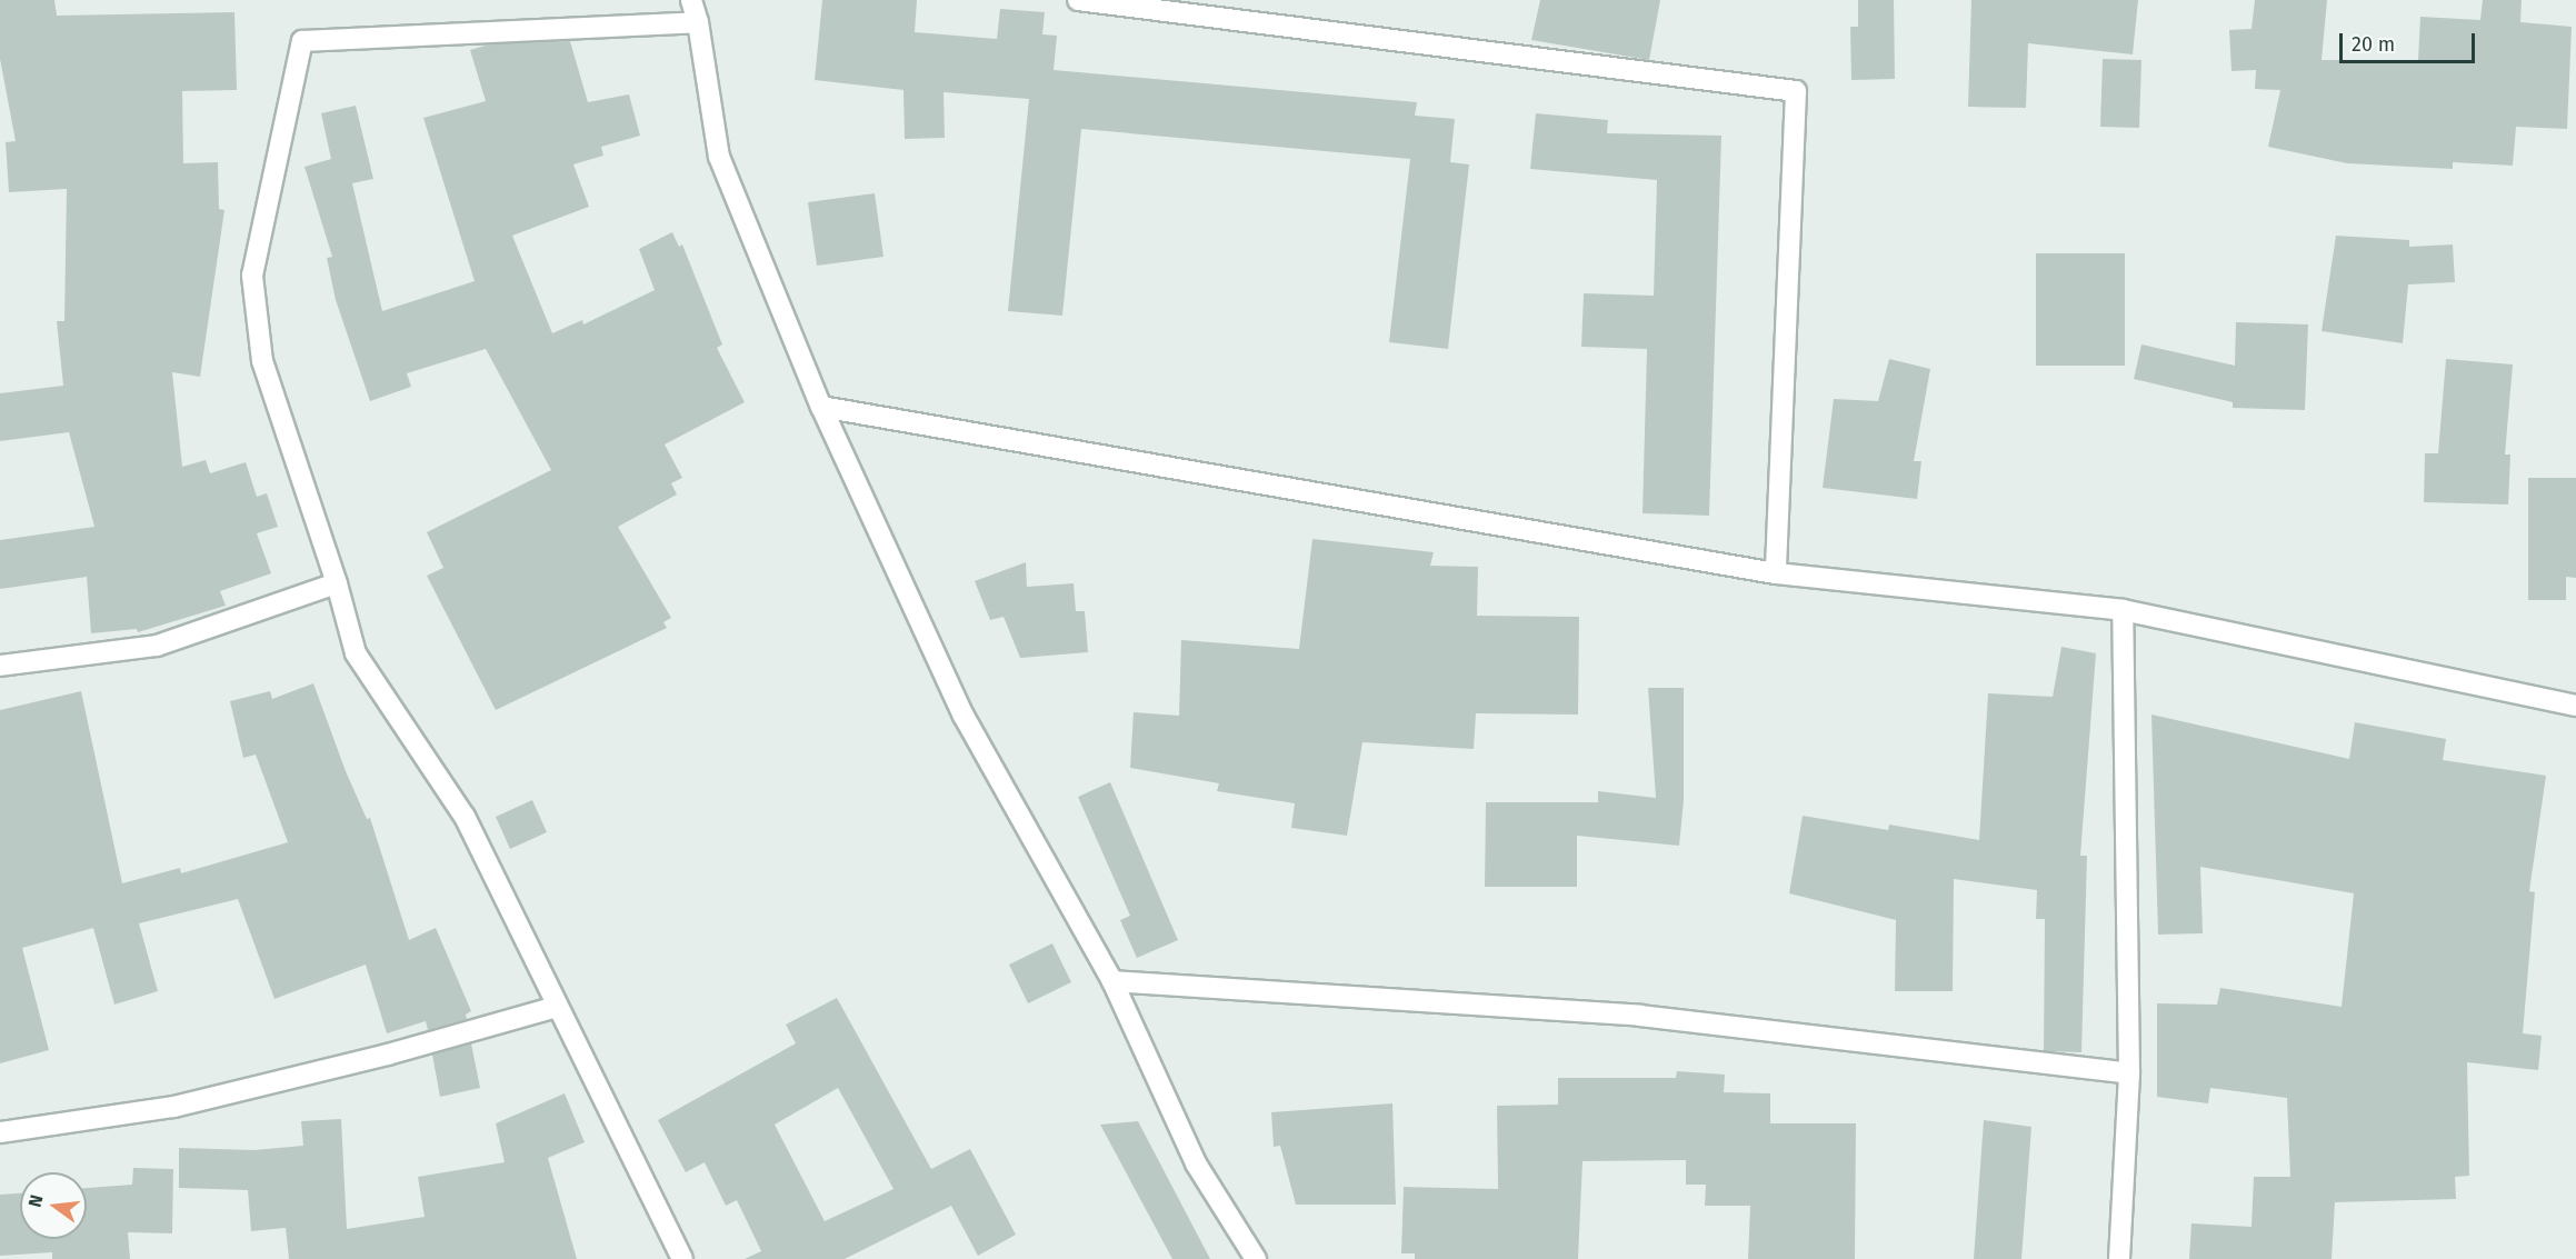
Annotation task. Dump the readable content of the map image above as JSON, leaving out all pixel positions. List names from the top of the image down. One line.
{"scale_bar":"20 m","north":"left"}
